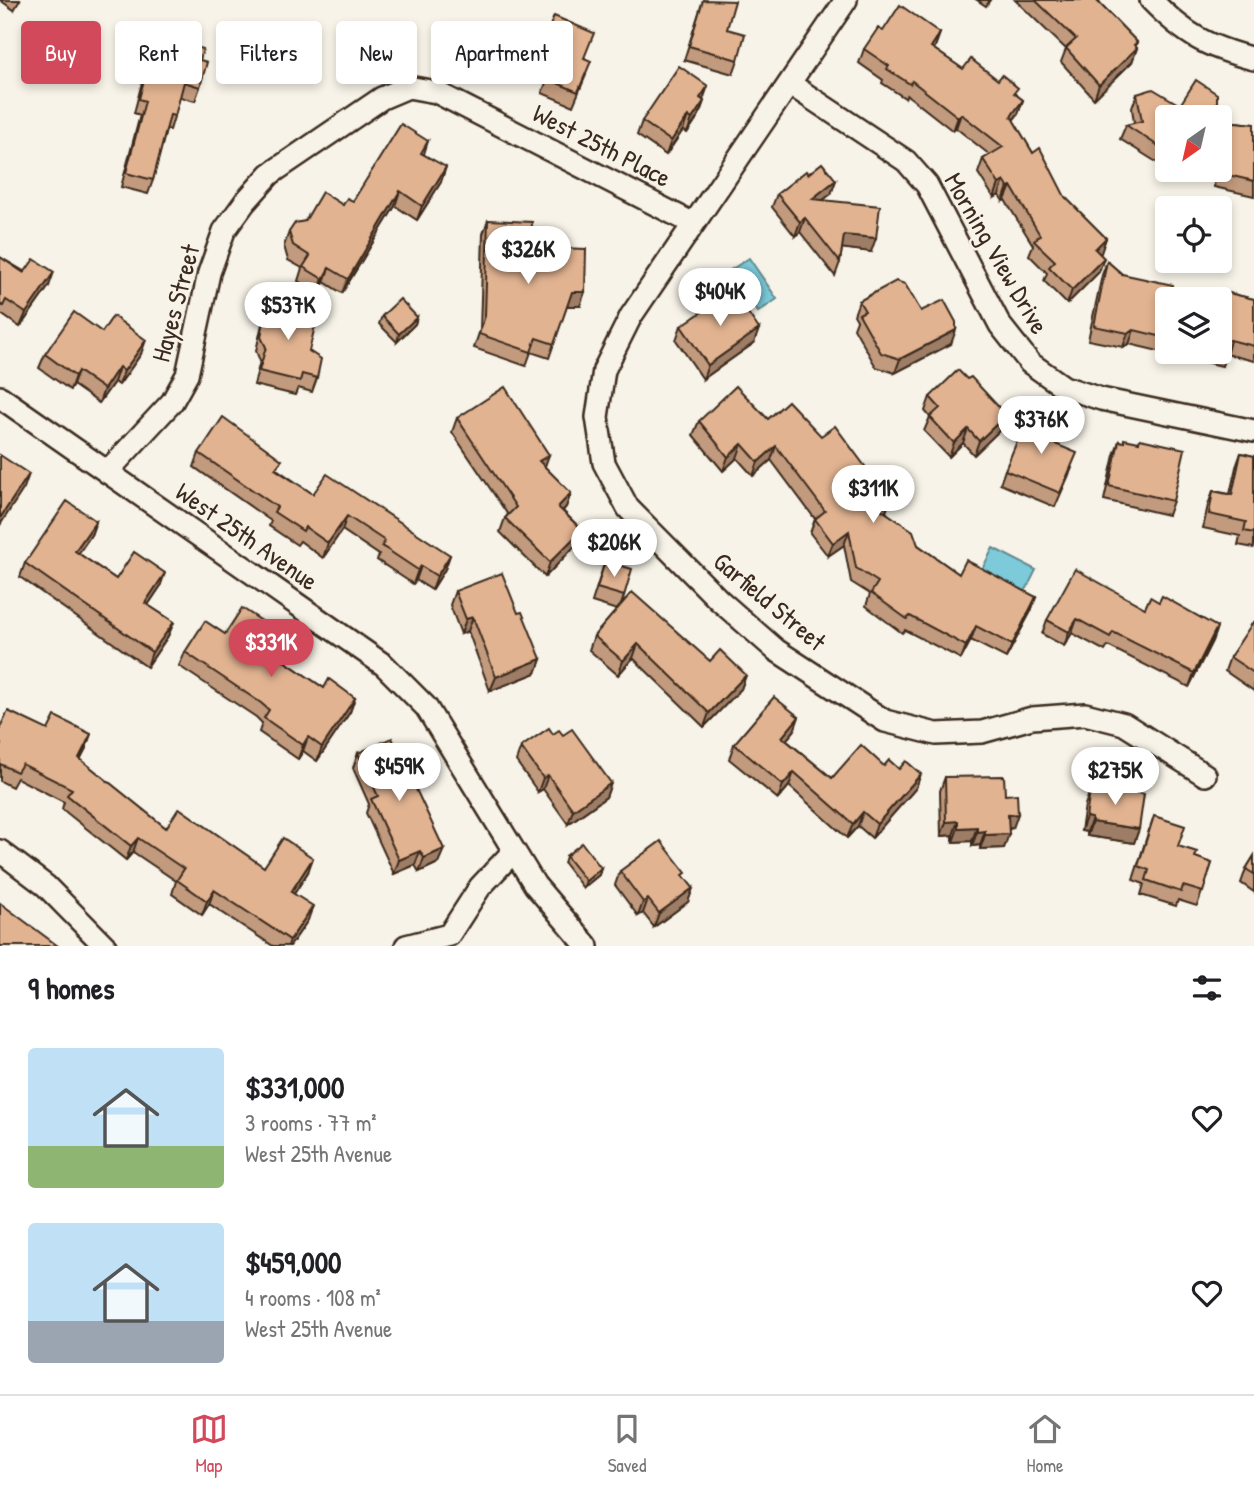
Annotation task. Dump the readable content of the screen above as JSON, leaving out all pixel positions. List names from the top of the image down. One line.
{"streets":{"street":["West 25th Place","Morning View Drive","Hayes Street","West 25th Avenue","Garfield Street"]},"crossings":[["West 25th Place","Hayes Street"],["West 25th Place","Garfield Street"],["Morning View Drive","Garfield Street"],["Hayes Street","West 25th Avenue"]],"north":"bottom left","page":{"chip":["Buy","Rent","Filters","New","Apartment"],"price":["$326K","$404K","$537K","$376K","$311K","$206K","$331K","$459K","$275K"],"heading":"9 homes","list":[{"name":"$331,000","note":"3 rooms · 77 m² · West 25th Avenue"},{"name":"$459,000","note":"4 rooms · 108 m² · West 25th Avenue"}],"tabs":["Map","Saved","Home"]}}
